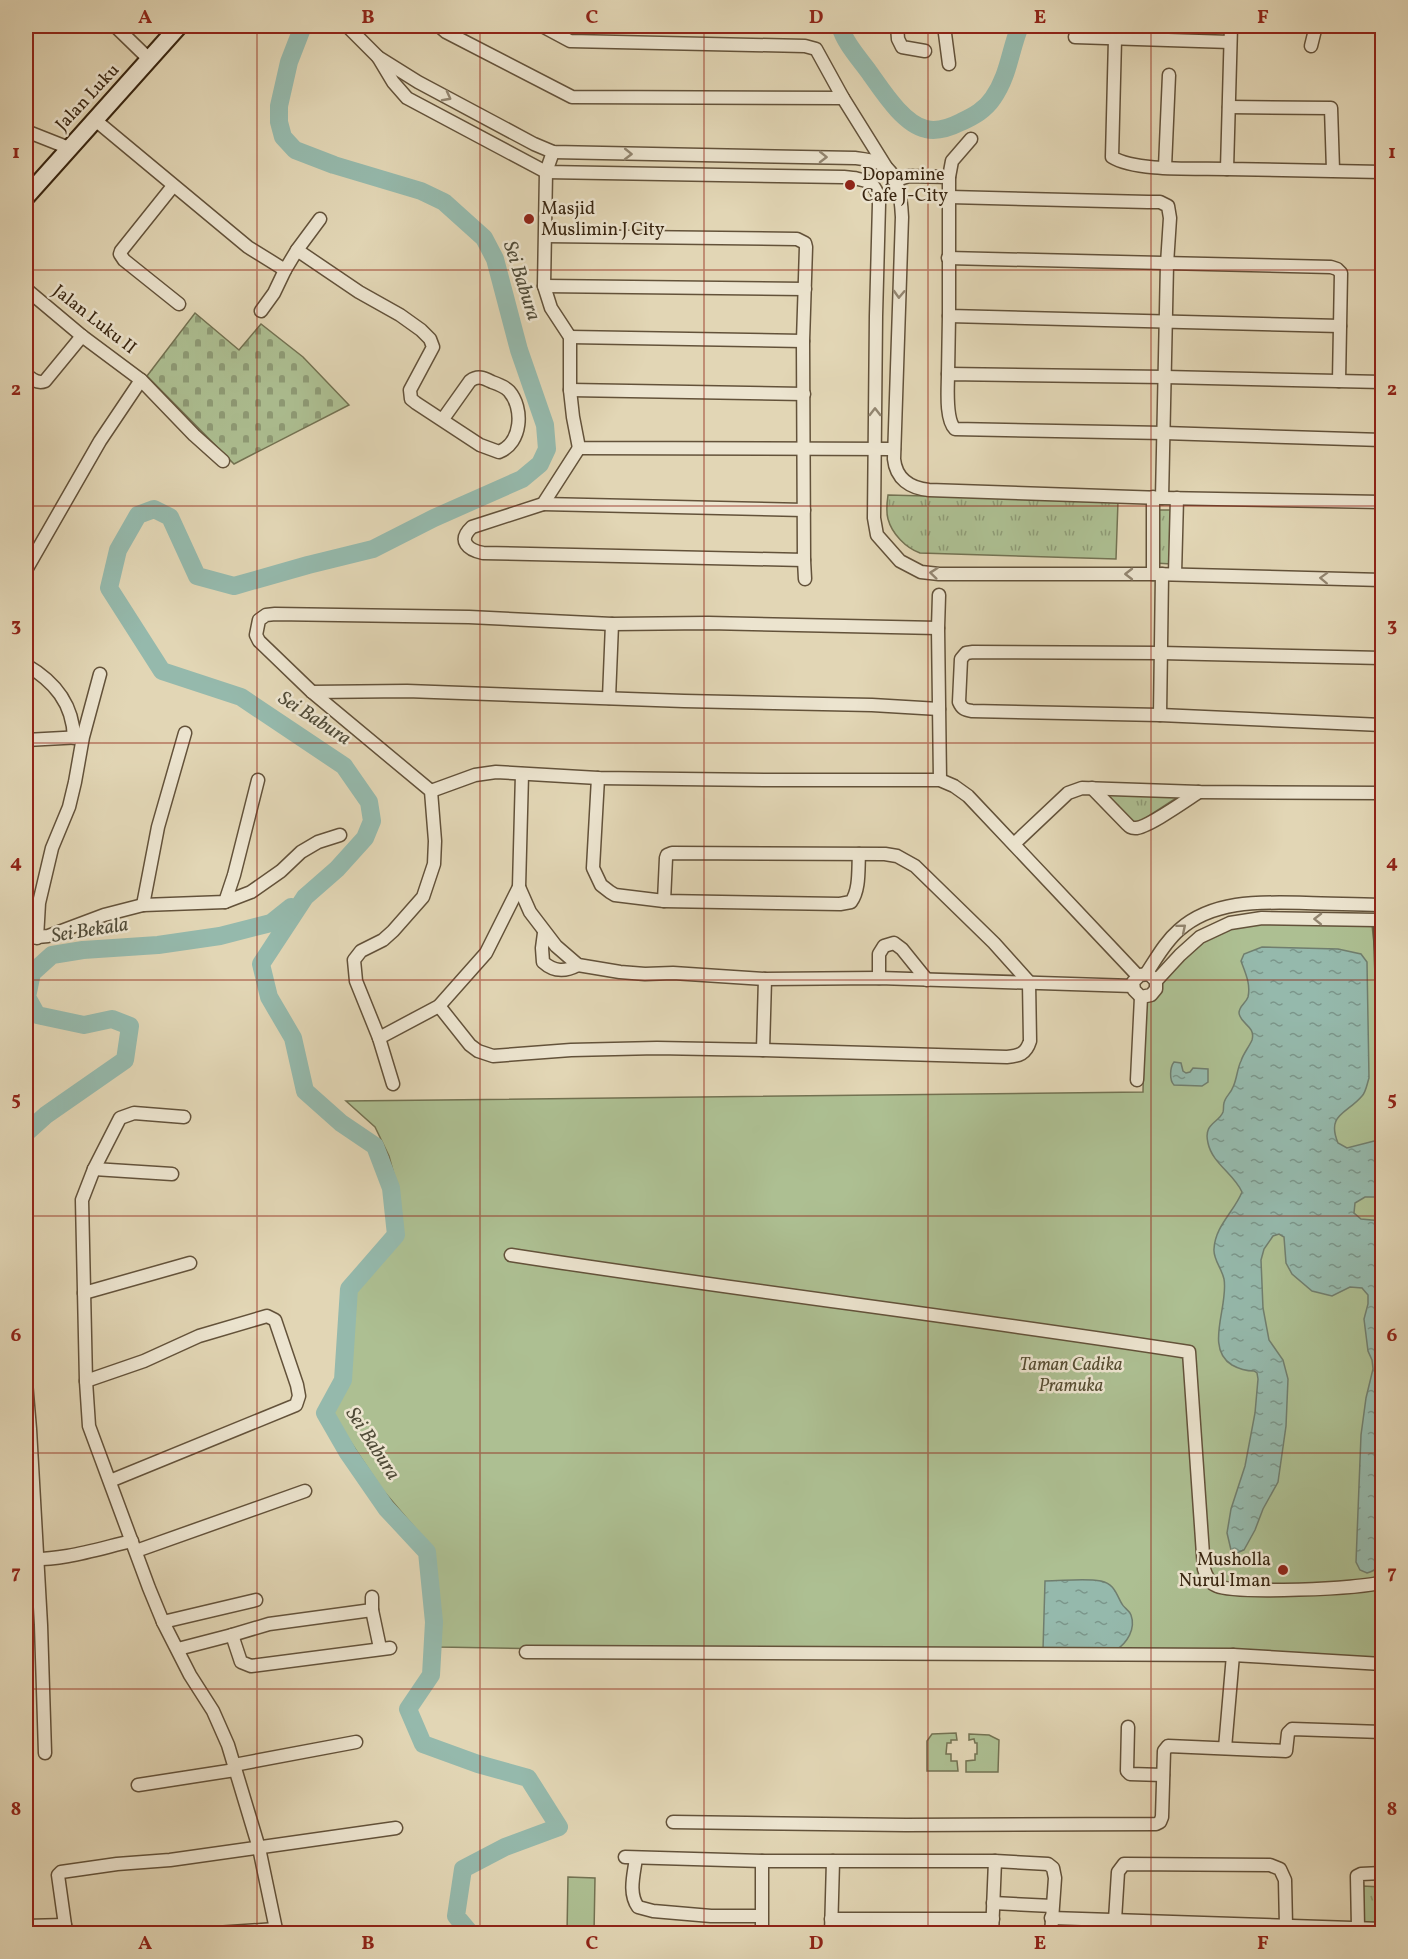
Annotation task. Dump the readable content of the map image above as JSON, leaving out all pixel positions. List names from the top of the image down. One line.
{"streets":{"main road":["Jalan Luku"],"street":["Jalan Luku II"]},"water":["Sei Babura","Sei Bekala"],"parks":["Taman Cadika Pramuka"],"places":["Dopamine Cafe J-City","Masjid Muslimin J City","Musholla Nurul Iman"],"grid":{"columns":["A","B","C","D","E","F"],"rows":["1","2","3","4","5","6","7","8"]}}
